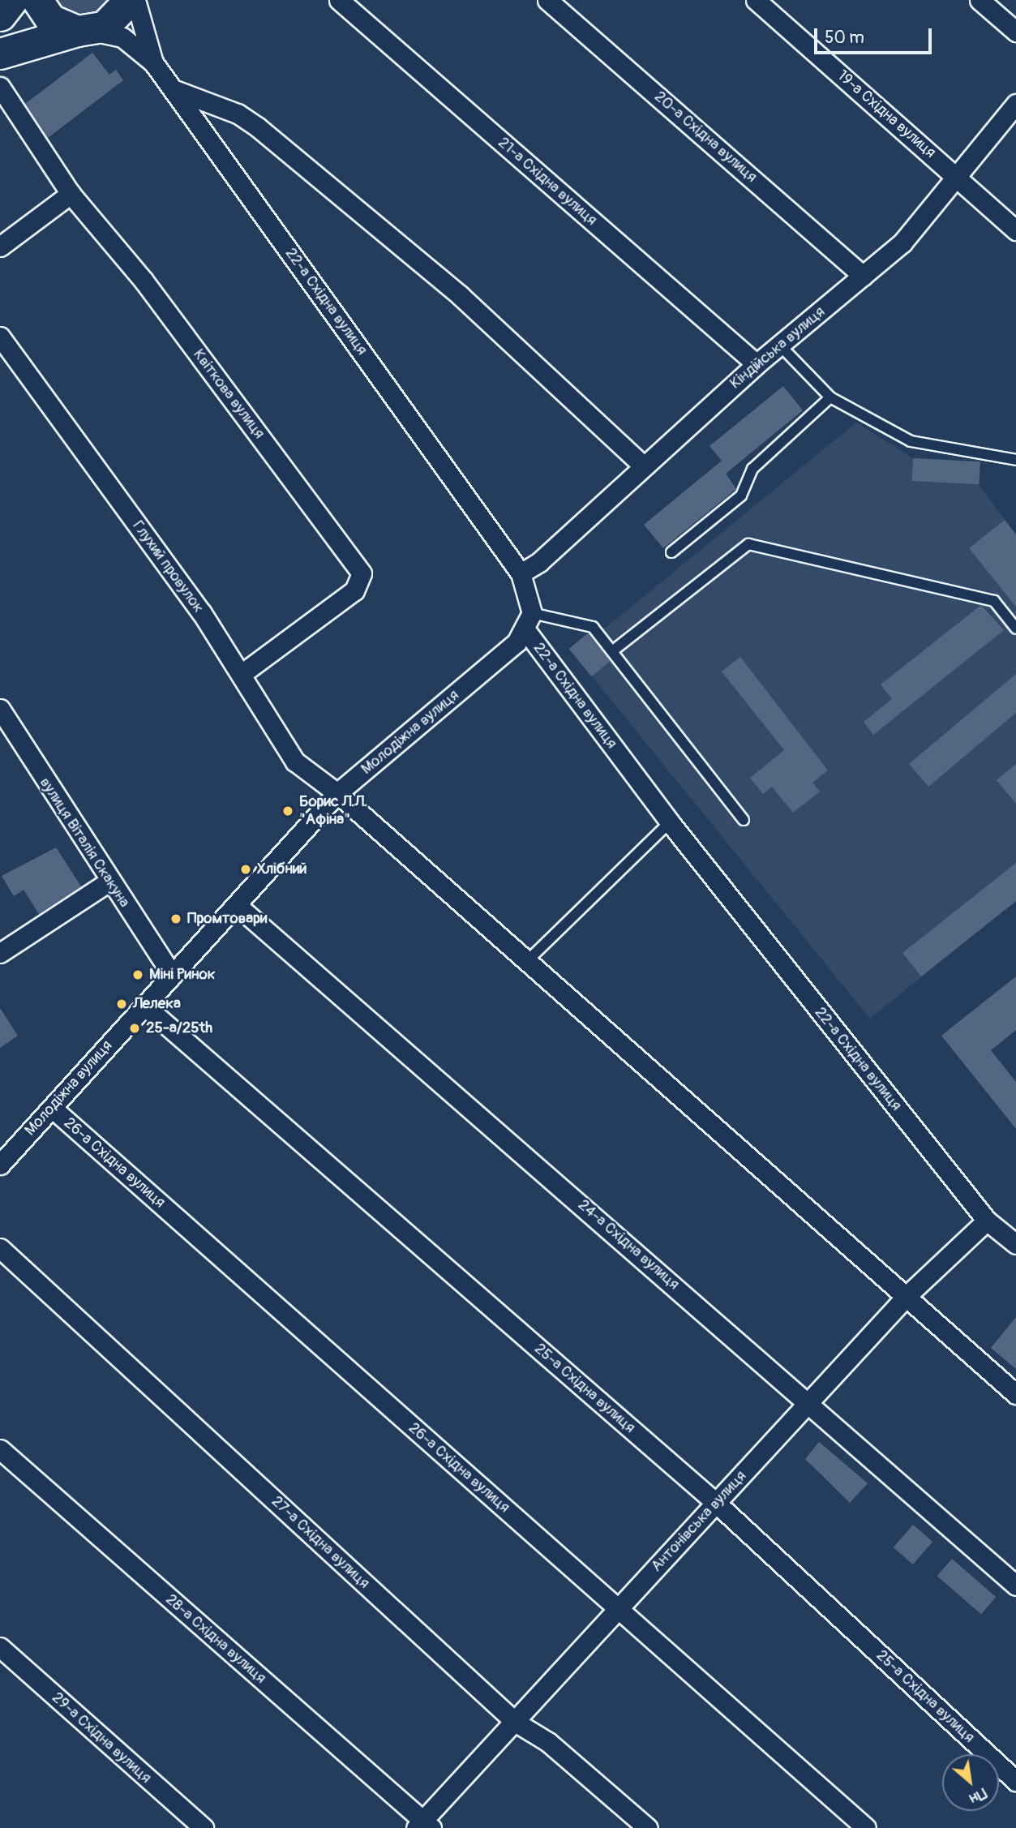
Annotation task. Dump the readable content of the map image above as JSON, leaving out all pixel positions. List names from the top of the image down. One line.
{"streets":{"street":["19-а Східна вулиця","20-а Східна вулиця","21-а Східна вулиця","22-а Східна вулиця","Кіндійська вулиця","Квіткова вулиця","Глухий провулок","Молодіжна вулиця","вулиця Віталія Скакуна","26-а Східна вулиця","24-а Східна вулиця","25-а Східна вулиця","Антонівська вулиця","27-а Східна вулиця","28-а Східна вулиця","29-а Східна вулиця"]},"crossings":[["19-а Східна вулиця","Кіндійська вулиця"],["20-а Східна вулиця","Кіндійська вулиця"],["21-а Східна вулиця","Кіндійська вулиця"],["22-а Східна вулиця","Кіндійська вулиця"],["22-а Східна вулиця","Молодіжна вулиця"],["22-а Східна вулиця","Антонівська вулиця"],["Квіткова вулиця","Глухий провулок"],["Глухий провулок","Молодіжна вулиця"],["Глухий провулок","Антонівська вулиця"],["Молодіжна вулиця","вулиця Віталія Скакуна"],["Молодіжна вулиця","26-а Східна вулиця"],["Молодіжна вулиця","24-а Східна вулиця"],["Молодіжна вулиця","25-а Східна вулиця"],["26-а Східна вулиця","Антонівська вулиця"],["24-а Східна вулиця","Антонівська вулиця"],["25-а Східна вулиця","Антонівська вулиця"],["Антонівська вулиця","27-а Східна вулиця"],["Антонівська вулиця","28-а Східна вулиця"]],"places":["Борис Л.Л. \"Афіна\"","Хлібний","Промтовари","Міні Ринок","Лелека","25-а/25th"],"scale_bar":"50 m","north":"bottom right"}
